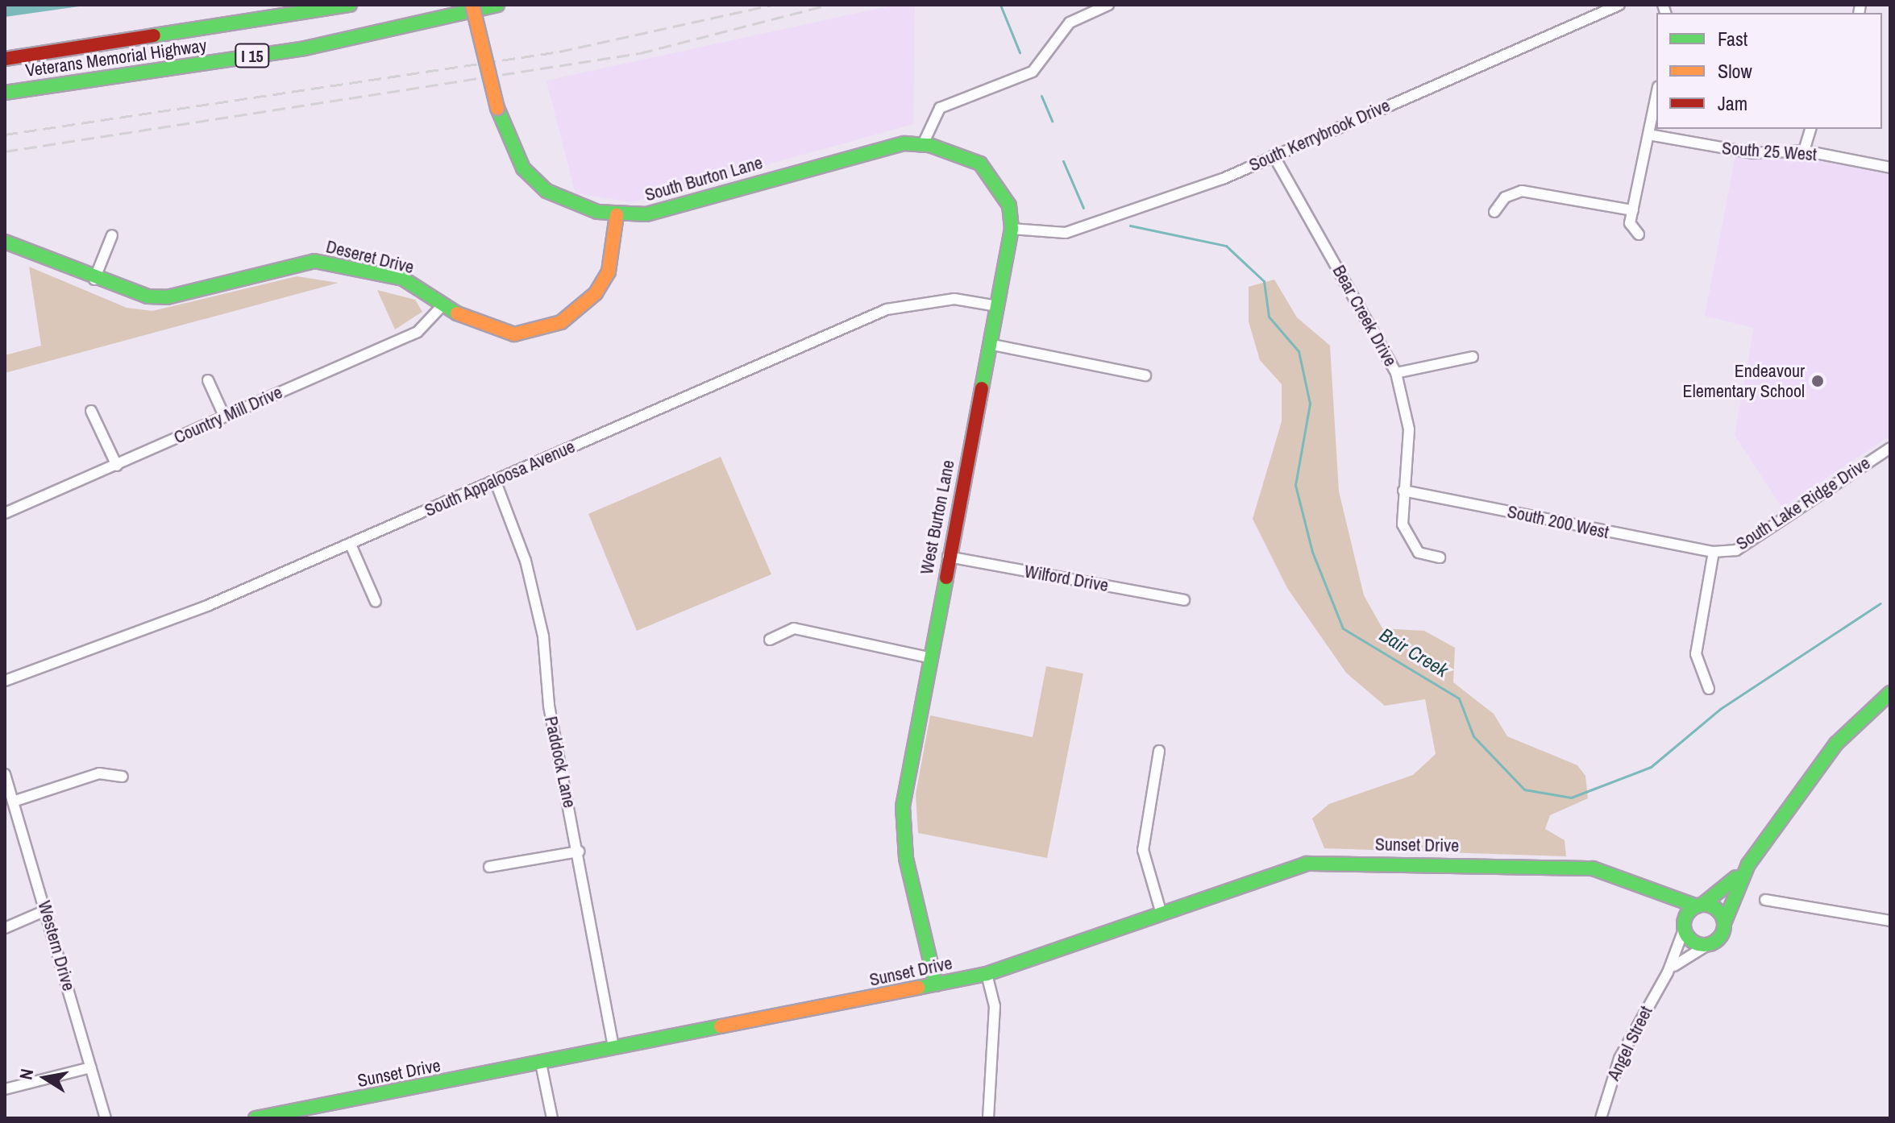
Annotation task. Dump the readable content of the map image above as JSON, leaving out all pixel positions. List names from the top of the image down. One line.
{"streets":{"main road":["I 15","Veterans Memorial Highway","South Burton Lane","Deseret Drive","West Burton Lane","Sunset Drive"],"street":["South Kerrybrook Drive","South 25 West","Bear Creek Drive","Country Mill Drive","South Appaloosa Avenue","South Lake Ridge Drive","South 200 West","Wilford Drive","Paddock Lane","Western Drive","Angel Street"]},"crossings":[["South Kerrybrook Drive","Bear Creek Drive"],["South Kerrybrook Drive","West Burton Lane"],["South Burton Lane","Deseret Drive"],["South Burton Lane","West Burton Lane"],["Deseret Drive","Country Mill Drive"],["Bear Creek Drive","South 200 West"],["South Appaloosa Avenue","West Burton Lane"],["South Appaloosa Avenue","Paddock Lane"],["South Lake Ridge Drive","South 200 West"],["West Burton Lane","Wilford Drive"],["West Burton Lane","Sunset Drive"],["Paddock Lane","Sunset Drive"]],"water":["Bair Creek"],"places":["Endeavour Elementary School"],"legend":["Fast","Slow","Jam"],"north":"left"}
